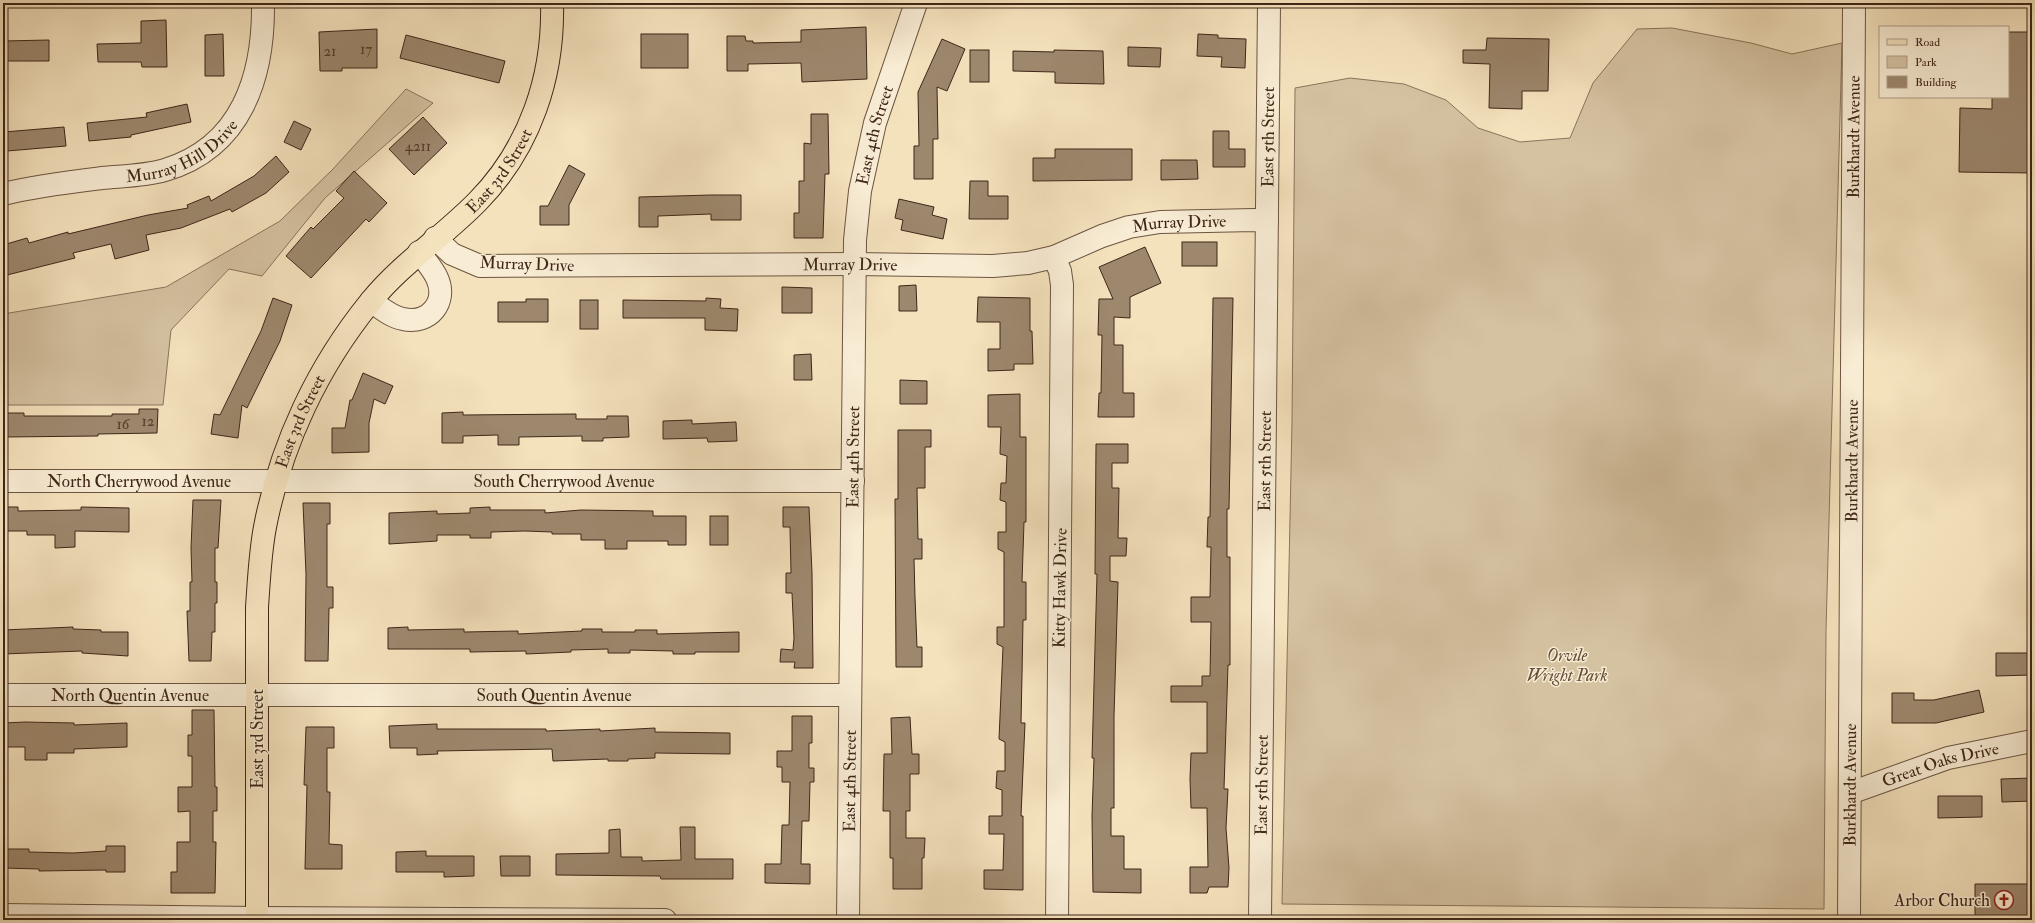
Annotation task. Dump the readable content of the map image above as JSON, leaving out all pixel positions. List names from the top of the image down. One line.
{"streets":{"main road":["East 3rd Street"],"street":["East 4th Street","East 5th Street","Burkhardt Avenue","Murray Hill Drive","Murray Drive","North Cherrywood Avenue","South Cherrywood Avenue","Kitty Hawk Drive","North Quentin Avenue","South Quentin Avenue","Great Oaks Drive"]},"crossings":[["East 4th Street","Murray Drive"],["East 4th Street","South Cherrywood Avenue"],["East 4th Street","South Quentin Avenue"],["East 5th Street","Murray Drive"],["Burkhardt Avenue","Great Oaks Drive"],["East 3rd Street","Murray Drive"],["East 3rd Street","North Cherrywood Avenue"],["East 3rd Street","South Cherrywood Avenue"],["East 3rd Street","North Quentin Avenue"],["East 3rd Street","South Quentin Avenue"],["Murray Drive","Kitty Hawk Drive"],["North Cherrywood Avenue","South Cherrywood Avenue"],["North Quentin Avenue","South Quentin Avenue"]],"parks":["Orvile Wright Park"],"places":{"church":["Arbor Church"]},"house_numbers":["17","21","4211","12","16"],"legend":["Road","Park","Building"]}
